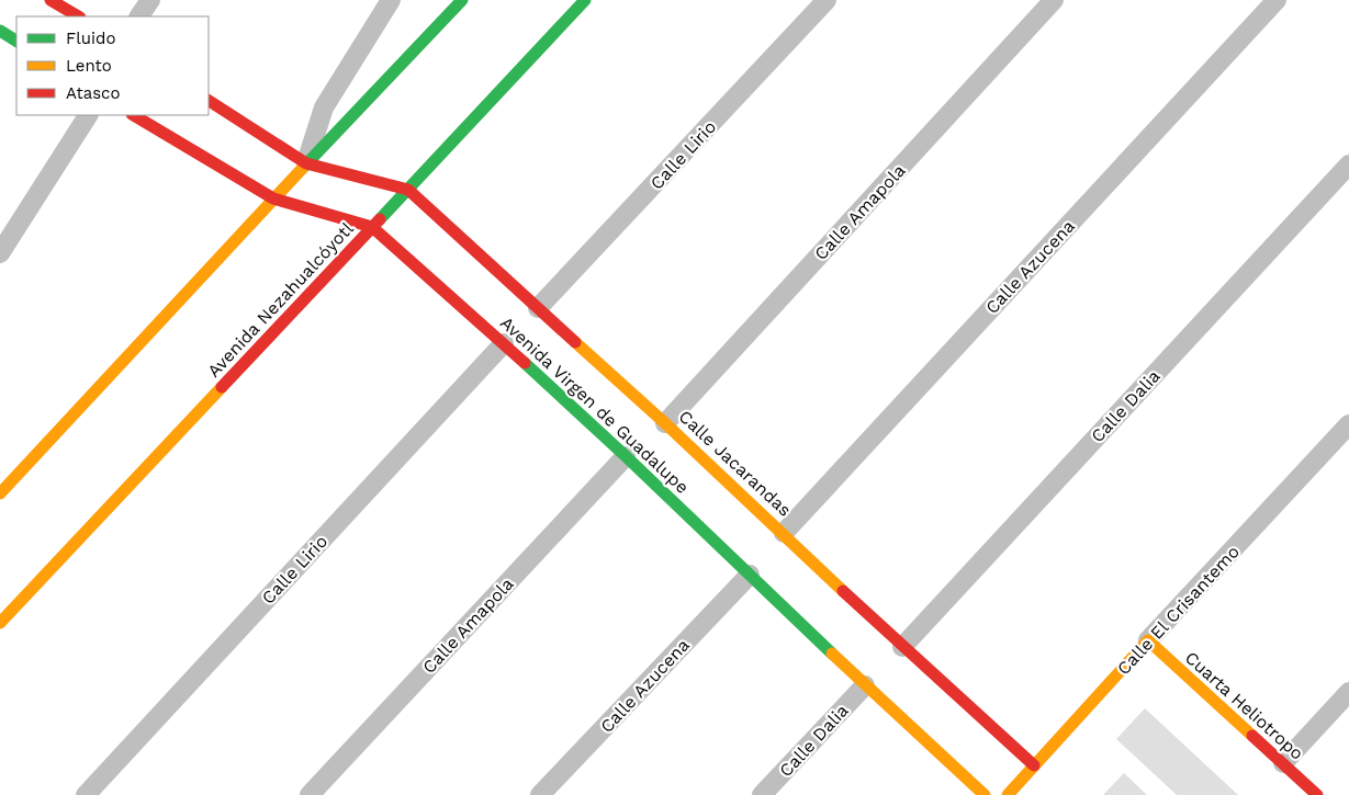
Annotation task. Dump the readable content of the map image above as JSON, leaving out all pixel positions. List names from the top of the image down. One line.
{"streets":{"main road":["Avenida Nezahualcóyotl","Avenida Virgen de Guadalupe","Calle Jacarandas","Calle El Crisantemo","Cuarta Heliotropo"],"street":["Calle Lirio","Calle Amapola","Calle Azucena","Calle Dalia"]},"crossings":[["Calle Lirio","Avenida Virgen de Guadalupe"],["Calle Lirio","Calle Jacarandas"],["Calle Amapola","Avenida Virgen de Guadalupe"],["Calle Amapola","Calle Jacarandas"],["Calle Azucena","Avenida Virgen de Guadalupe"],["Calle Azucena","Calle Jacarandas"],["Avenida Nezahualcóyotl","Avenida Virgen de Guadalupe"],["Avenida Nezahualcóyotl","Calle Jacarandas"],["Avenida Virgen de Guadalupe","Calle Dalia"],["Calle Dalia","Calle Jacarandas"],["Calle Jacarandas","Calle El Crisantemo"],["Calle El Crisantemo","Cuarta Heliotropo"]],"legend":["Fluido","Lento","Atasco"]}
